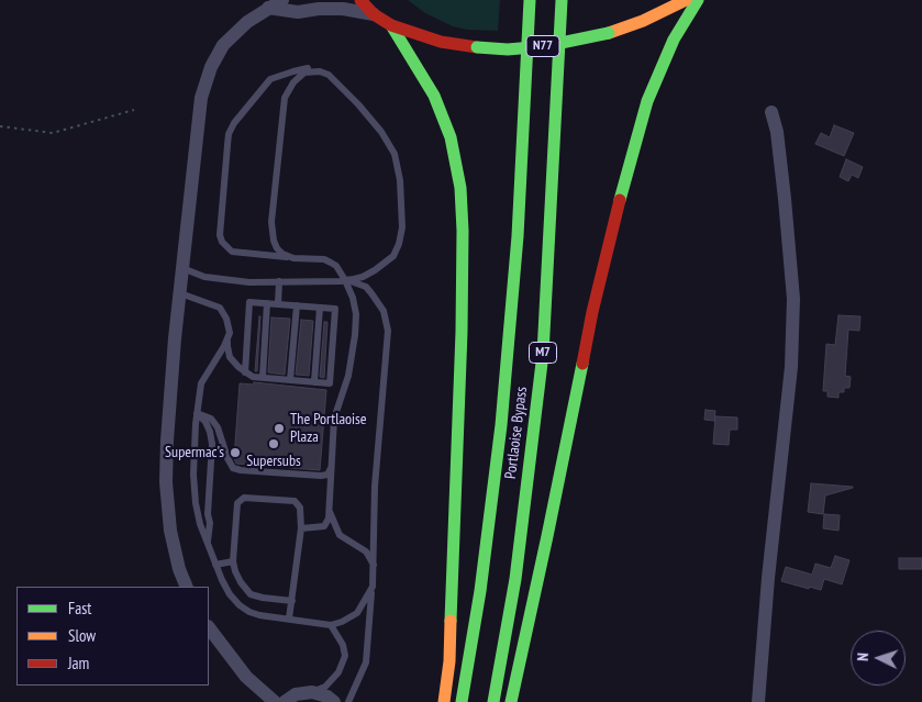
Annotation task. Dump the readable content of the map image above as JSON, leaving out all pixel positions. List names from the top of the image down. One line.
{"streets":{"main road":["N77","M7","Portlaoise Bypass"]},"places":["The Portlaoise Plaza","Supersubs","Supermac's"],"legend":["Fast","Slow","Jam"],"north":"left"}
